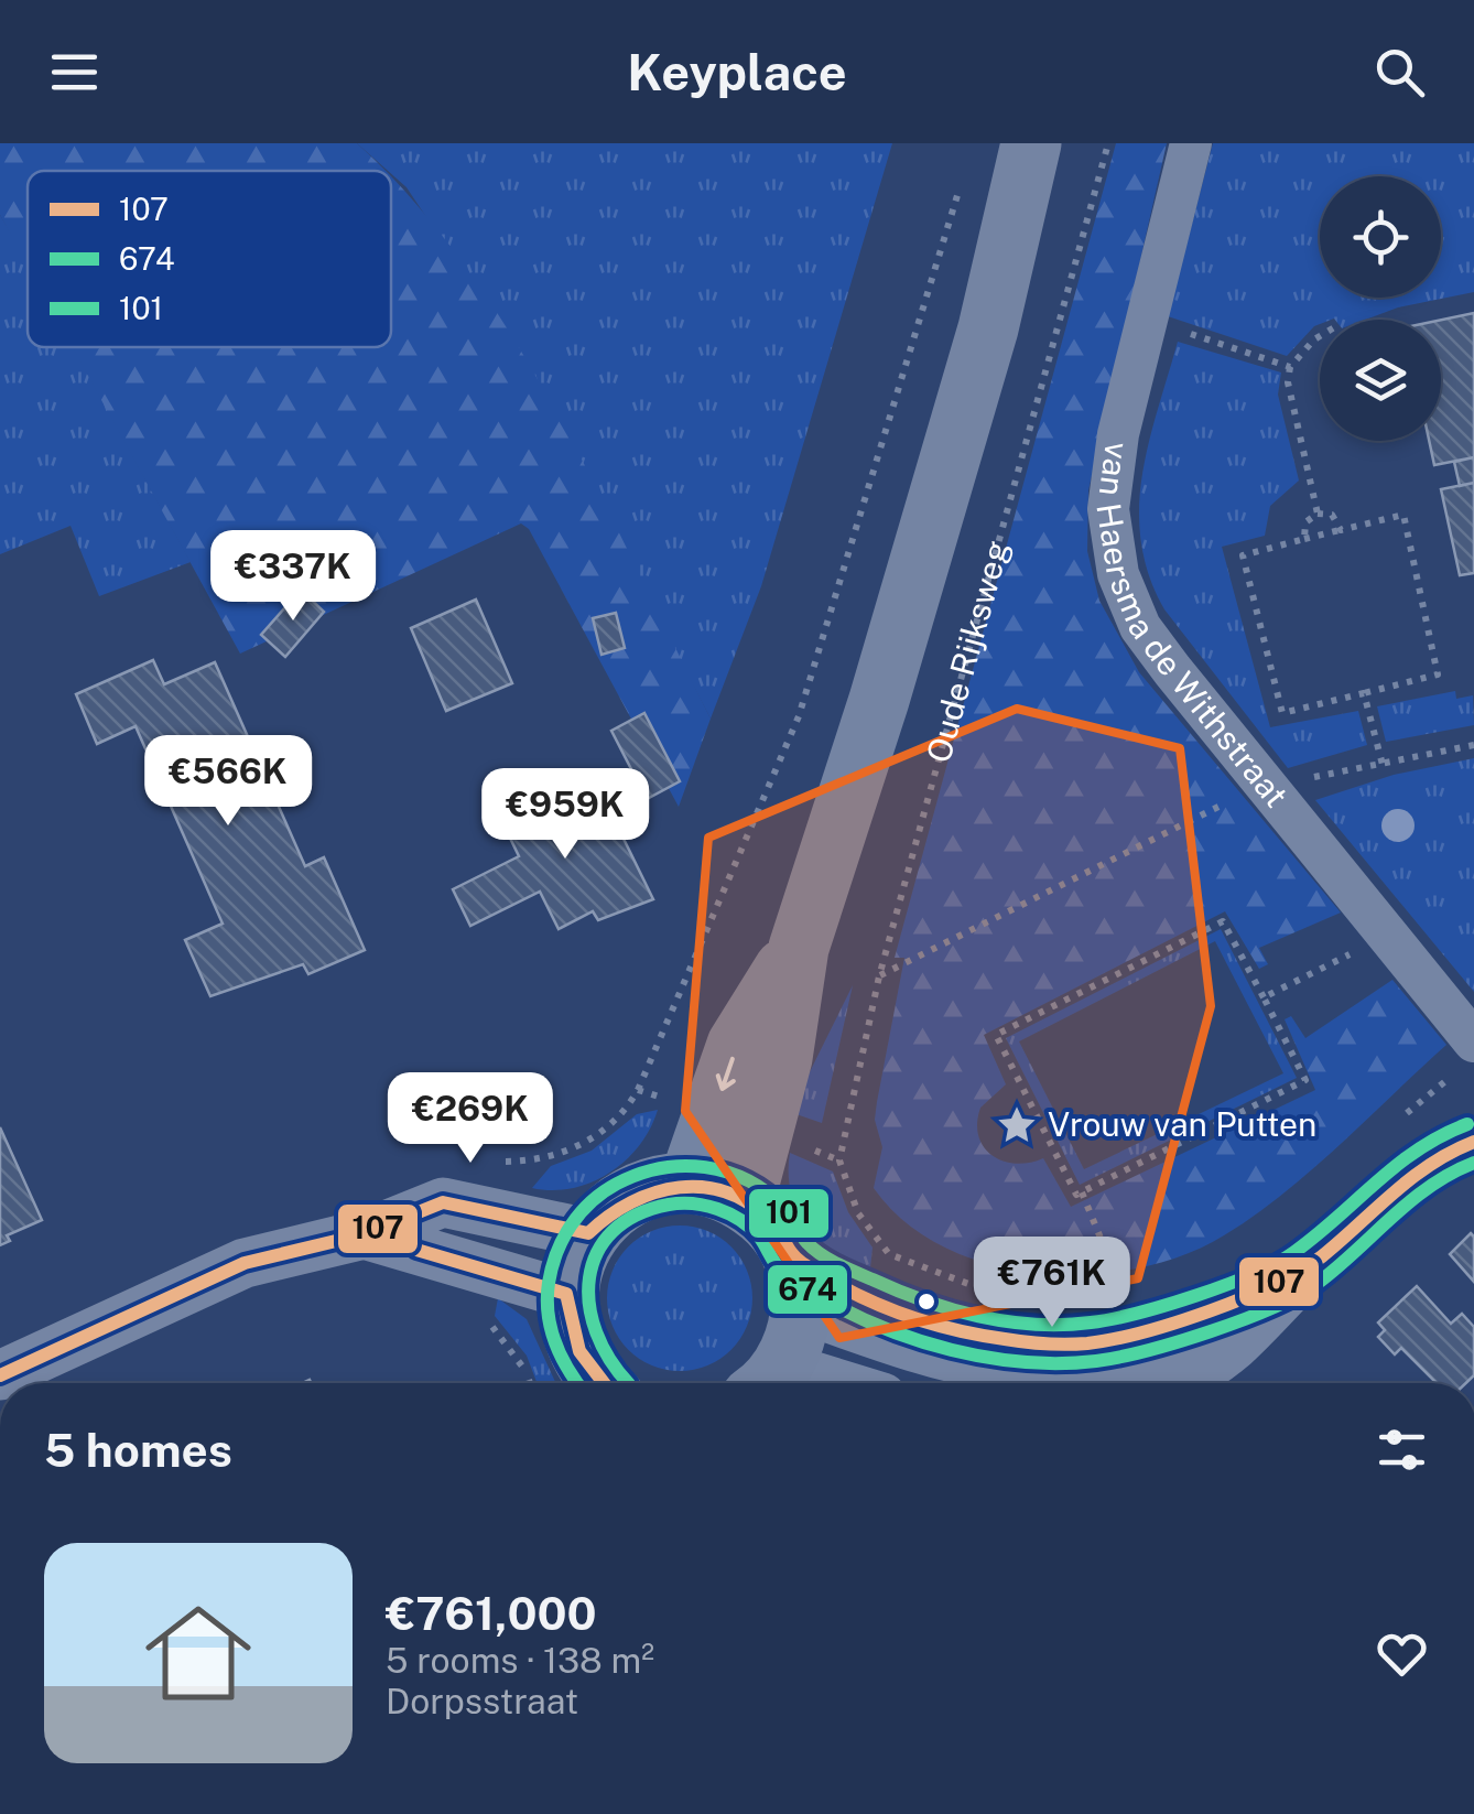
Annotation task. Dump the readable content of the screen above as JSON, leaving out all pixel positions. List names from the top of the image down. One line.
{"streets":{"street":["van Haersma de Withstraat"],"path":["Oude Rijksweg"]},"places":{"place":["Vrouw van Putten"]},"lines":["transit line 101","transit line 107","transit line 674"],"legend":["107","674","101"],"page":{"header":"Keyplace","price":["€337K","€566K","€959K","€269K","€761K"],"heading":"5 homes","list":[{"name":"€761,000","note":"5 rooms · 138 m² · Dorpsstraat"}]}}
